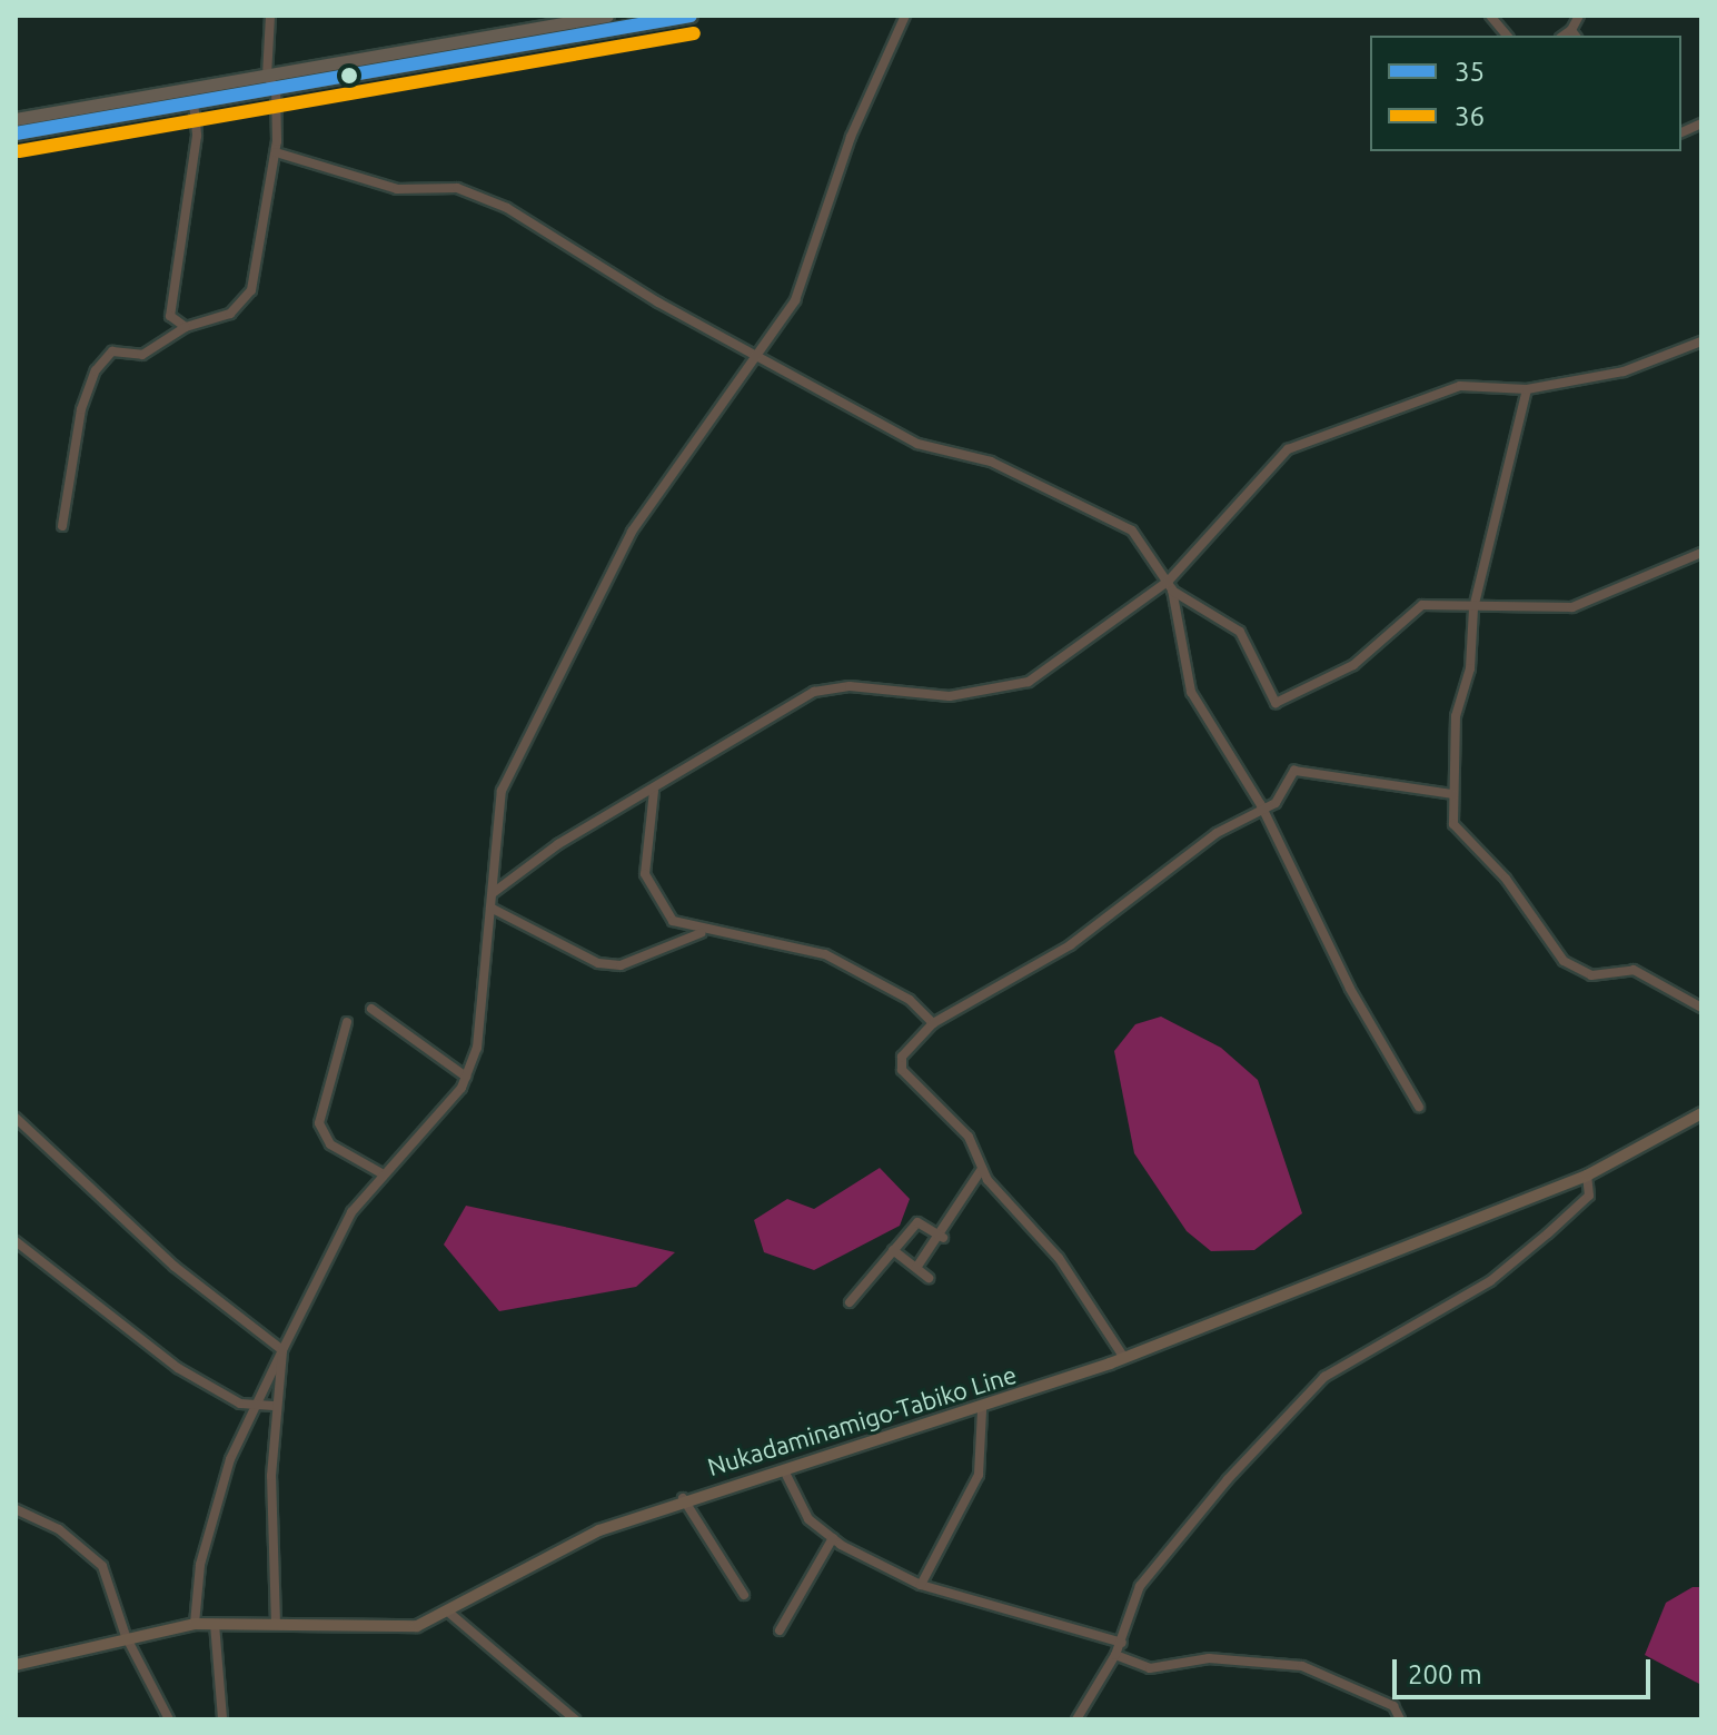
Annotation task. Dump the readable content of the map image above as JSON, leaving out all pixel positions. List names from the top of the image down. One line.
{"streets":{"main road":["Nukadaminamigo-Tabiko Line"]},"lines":["transit line 35","transit line 36"],"legend":["35","36"],"scale_bar":"200 m"}
